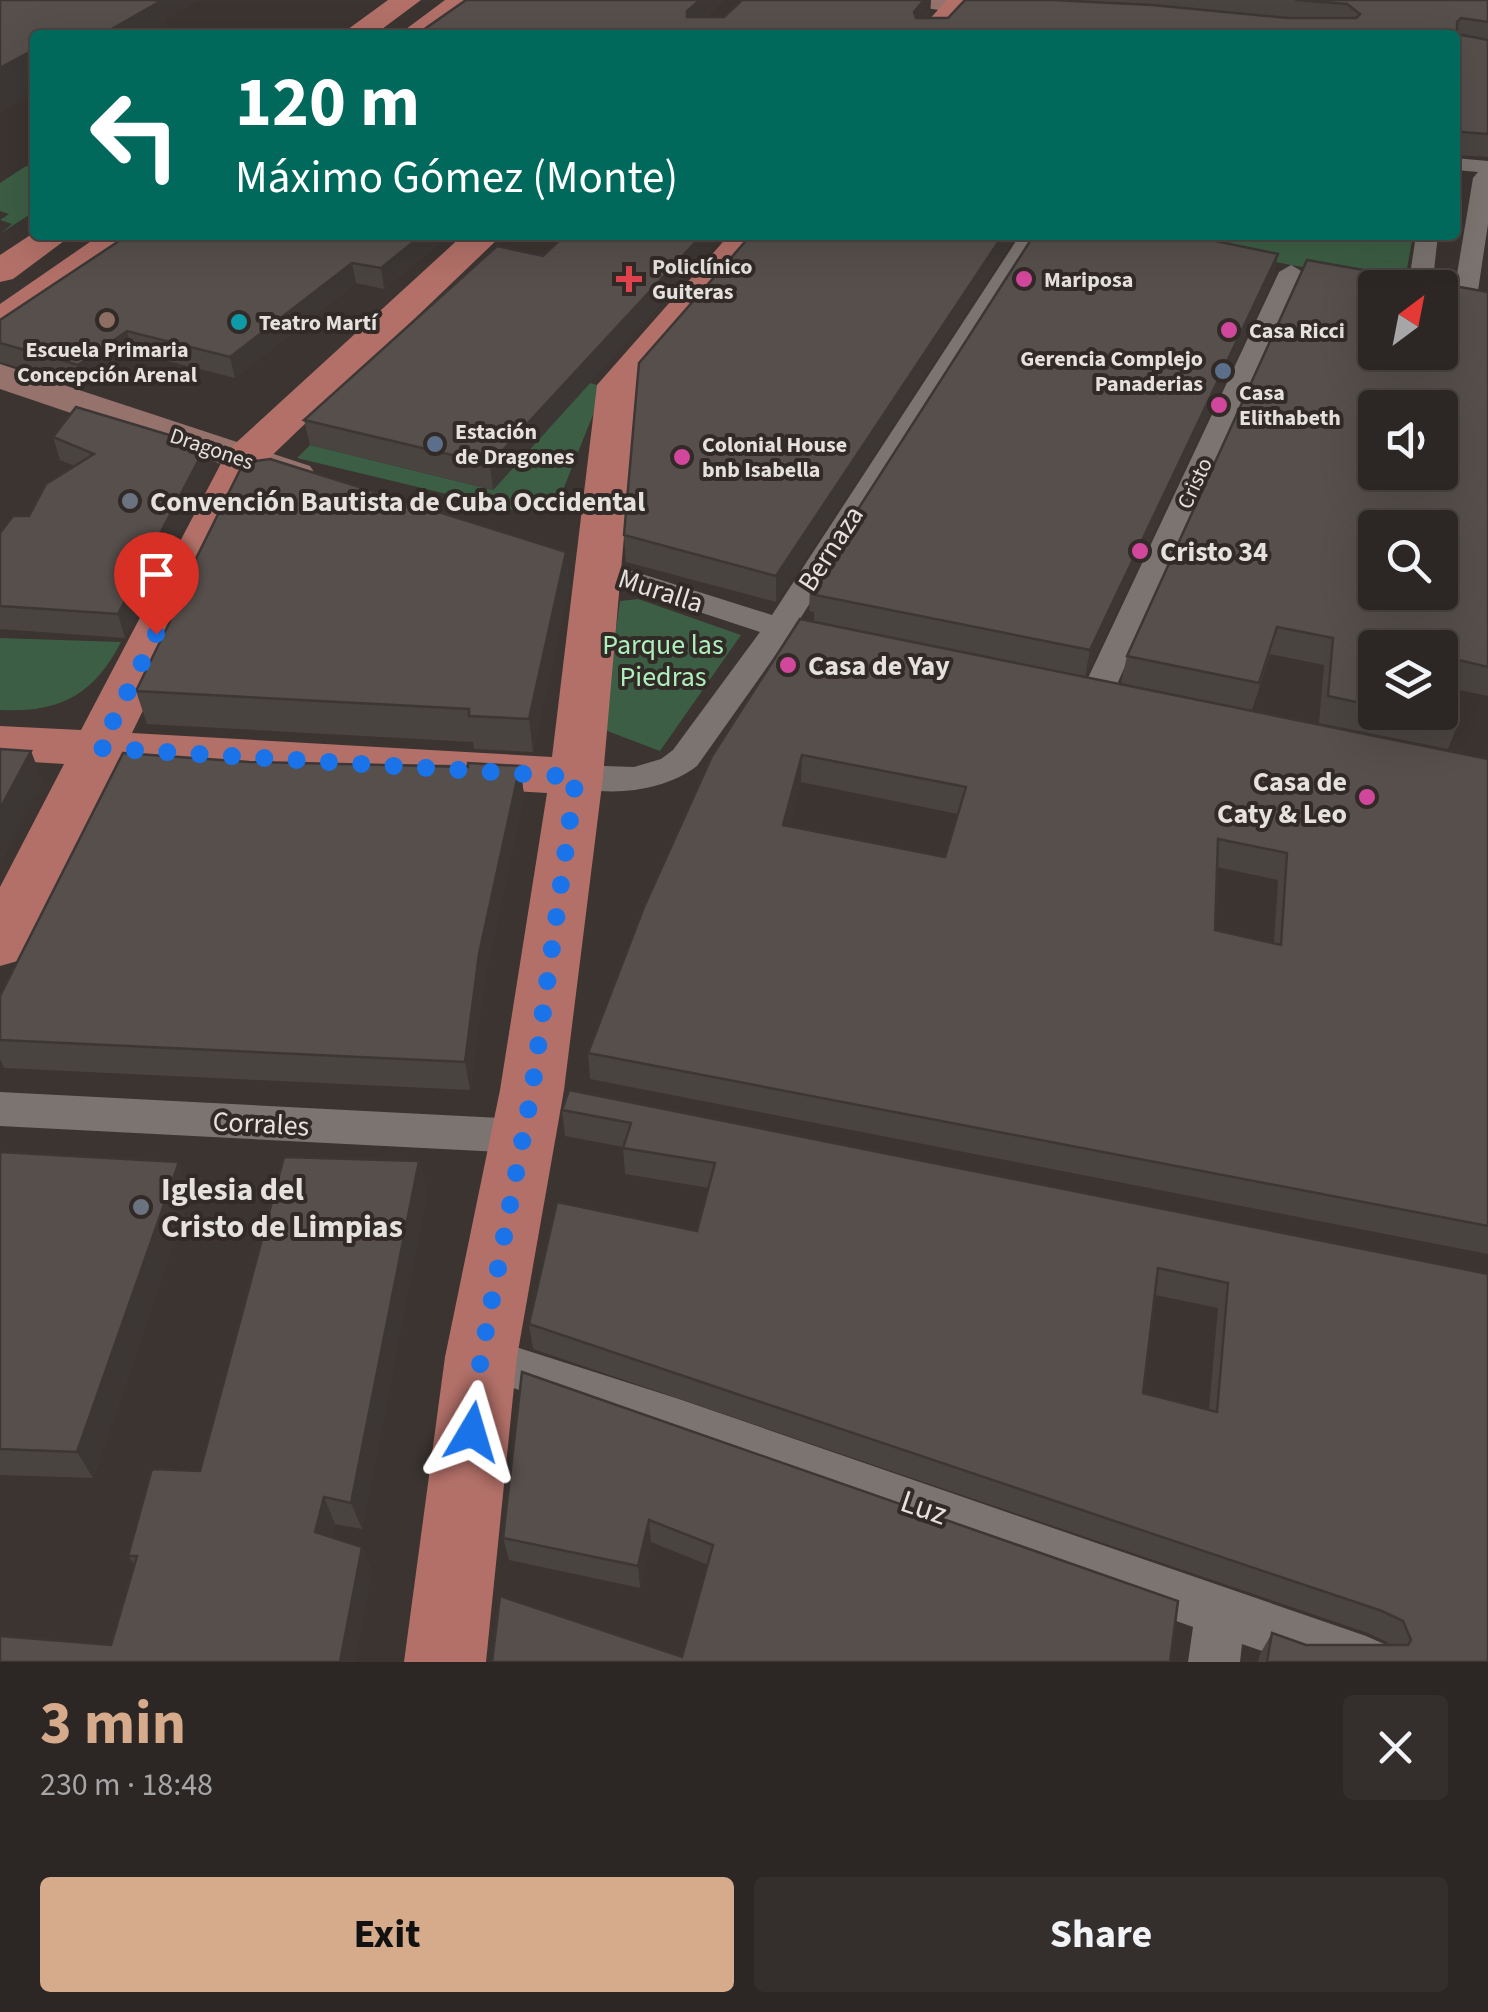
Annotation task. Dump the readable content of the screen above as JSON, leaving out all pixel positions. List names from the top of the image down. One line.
{"streets":{"main road":["Dragones"],"street":["Cristo","Bernaza","Muralla","Corrales","Luz"]},"crossings":[["Bernaza","Muralla"]],"parks":["Parque las Piedras"],"places":{"health":["Policlínico Guiteras"],"other":["Mariposa","Escuela Primaria Concepción Arenal","Teatro Martí","Casa Ricci","Gerencia Complejo Panaderias","Casa Elithabeth","Estación de Dragones","Colonial House bnb Isabella","Convención Bautista de Cuba Occidental","Cristo 34","Casa de Yay","Casa de Caty & Leo","Iglesia del Cristo de Limpias"]},"north":"top right","page":{"turn":["120 m","Máximo Gómez (Monte)"],"heading":["3 min","230 m · 18:48"],"buttons":["Exit","Share"]}}
